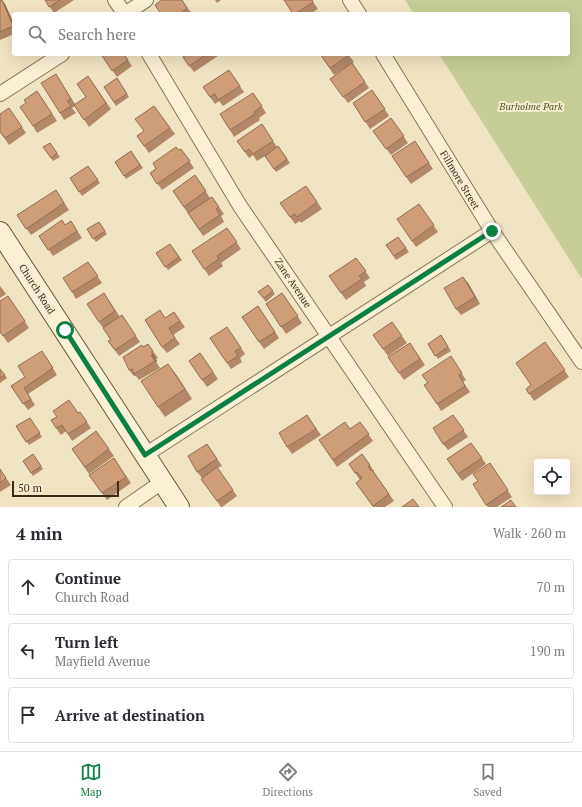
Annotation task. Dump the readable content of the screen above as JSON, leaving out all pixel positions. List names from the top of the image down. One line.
{"streets":{"street":["Fillmore Street","Zane Avenue","Church Road"]},"parks":["Burholme Park"],"scale_bar":"50 m","page":{"search":"Search here","scale":"50 m","heading":["4 min","Walk · 260 m"],"list":[["Continue","Church Road","70 m"],["Turn left","Mayfield Avenue","190 m"],"Arrive at destination"],"nav":["Map","Directions","Saved"]}}
